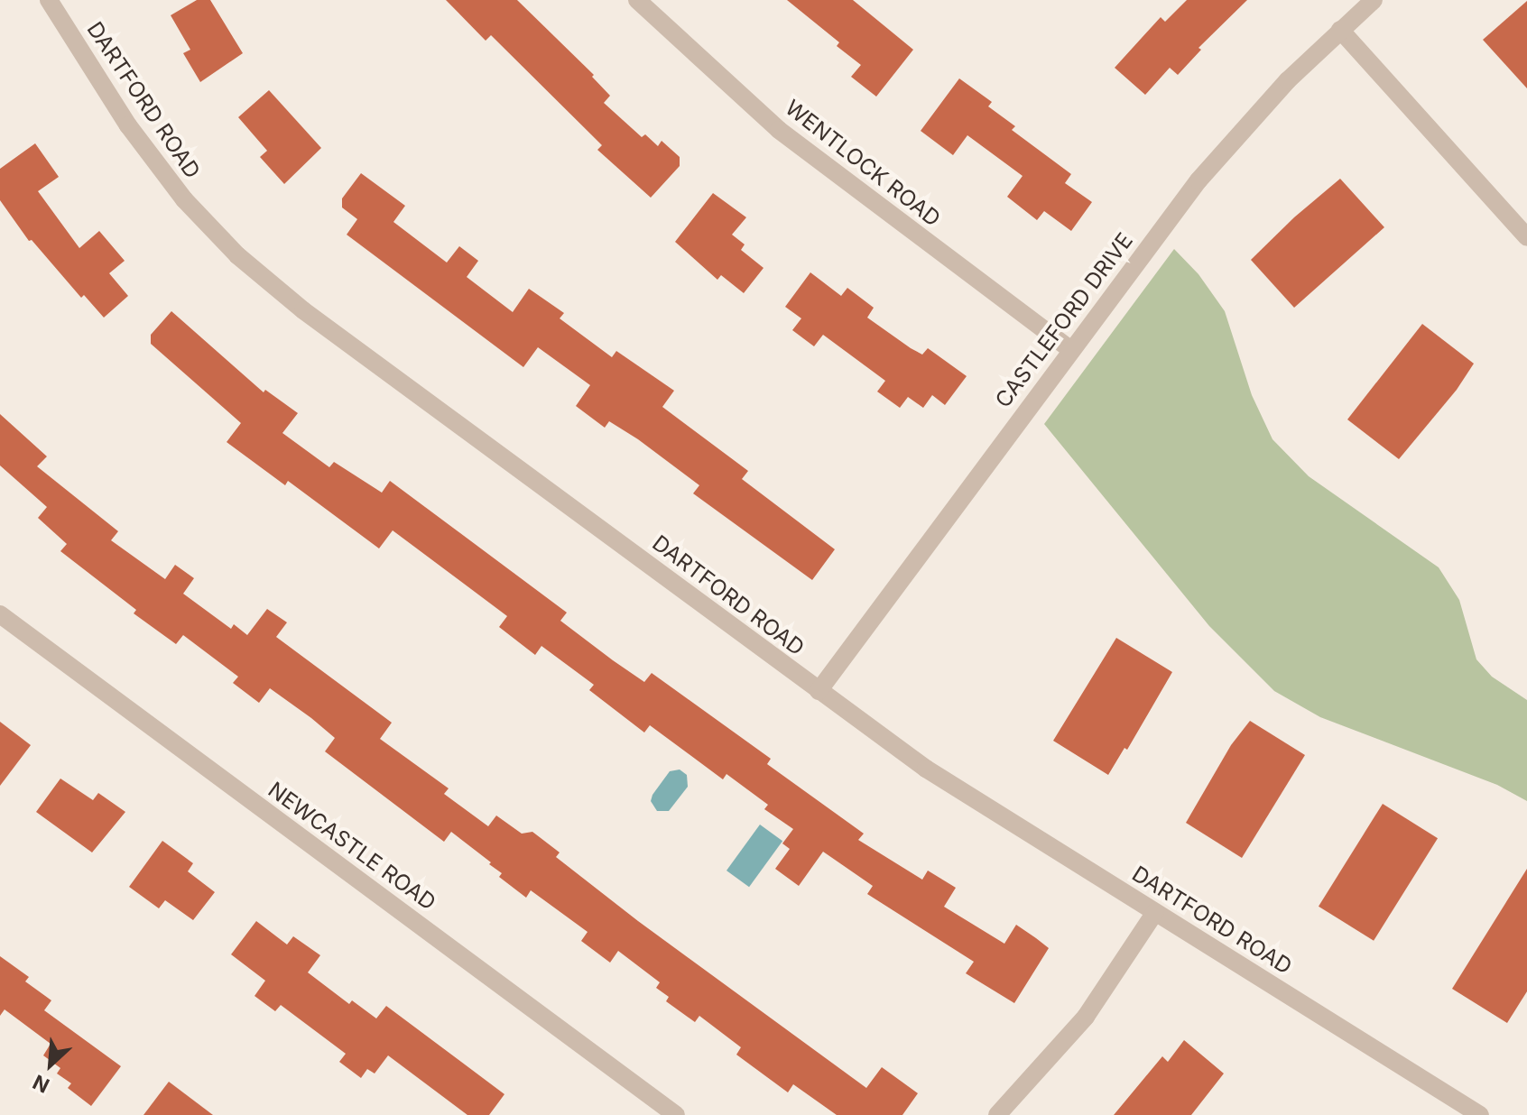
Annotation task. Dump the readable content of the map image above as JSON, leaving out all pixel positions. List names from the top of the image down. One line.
{"streets":{"street":["DARTFORD ROAD","WENTLOCK ROAD","CASTLEFORD DRIVE","NEWCASTLE ROAD"]},"crossings":[["DARTFORD ROAD","CASTLEFORD DRIVE"],["WENTLOCK ROAD","CASTLEFORD DRIVE"]],"north":"bottom left"}
